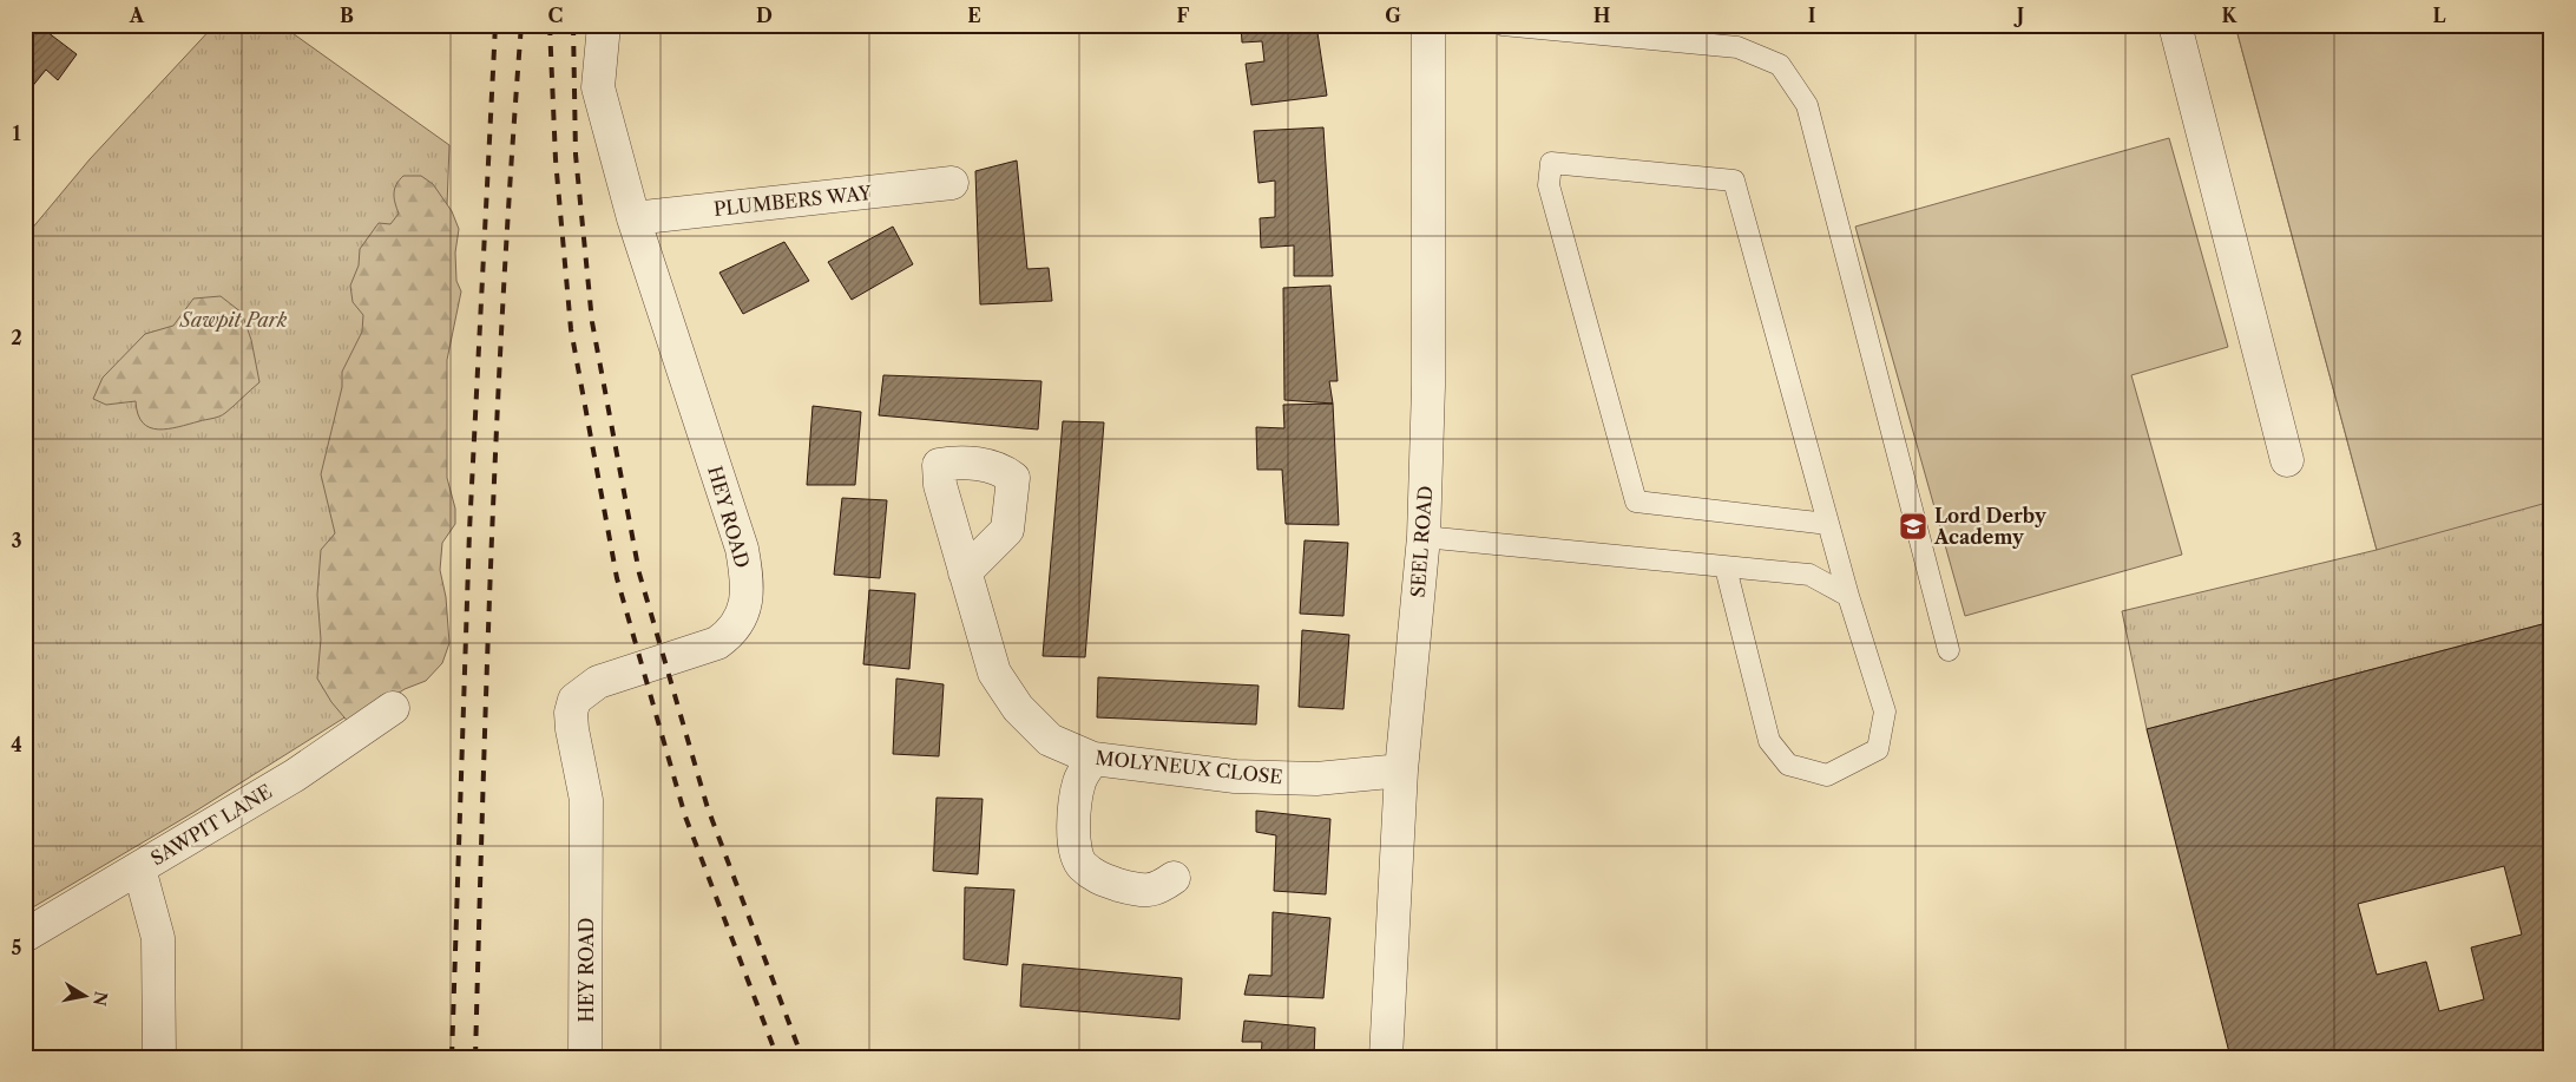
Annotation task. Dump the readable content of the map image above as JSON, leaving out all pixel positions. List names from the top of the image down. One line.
{"streets":{"street":["PLUMBERS WAY","HEY ROAD","SEEL ROAD","MOLYNEUX CLOSE","SAWPIT LANE"]},"crossings":[["PLUMBERS WAY","HEY ROAD"],["SEEL ROAD","MOLYNEUX CLOSE"]],"parks":["Sawpit Park"],"places":{"school or university":["Lord Derby Academy"]},"north":"right","grid":{"columns":["A","B","C","D","E","F","G","H","I","J","K","L"],"rows":["1","2","3","4","5"]}}
